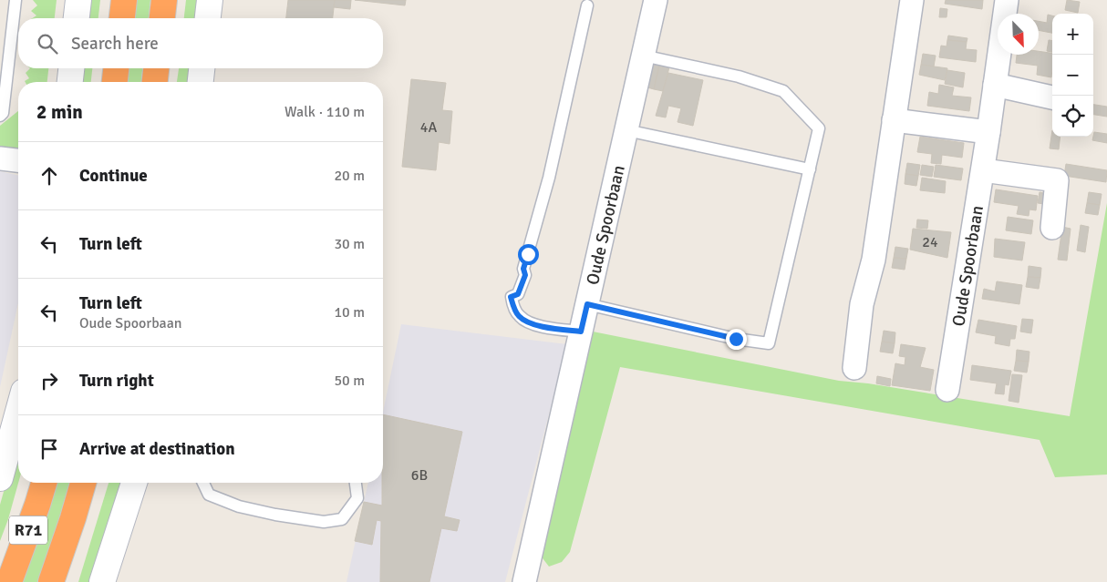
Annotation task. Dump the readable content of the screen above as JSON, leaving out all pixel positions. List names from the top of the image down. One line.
{"streets":{"highway":["R71"],"street":["Oude Spoorbaan"]},"house_numbers":["4A","24","6B"],"north":"bottom right","page":{"map_buttons":["+","−"],"search":"Search here","heading":["2 min","Walk · 110 m"],"list":[["Continue","20 m"],["Turn left","30 m"],["Turn left","Oude Spoorbaan","10 m"],["Turn right","50 m"],"Arrive at destination"]}}
